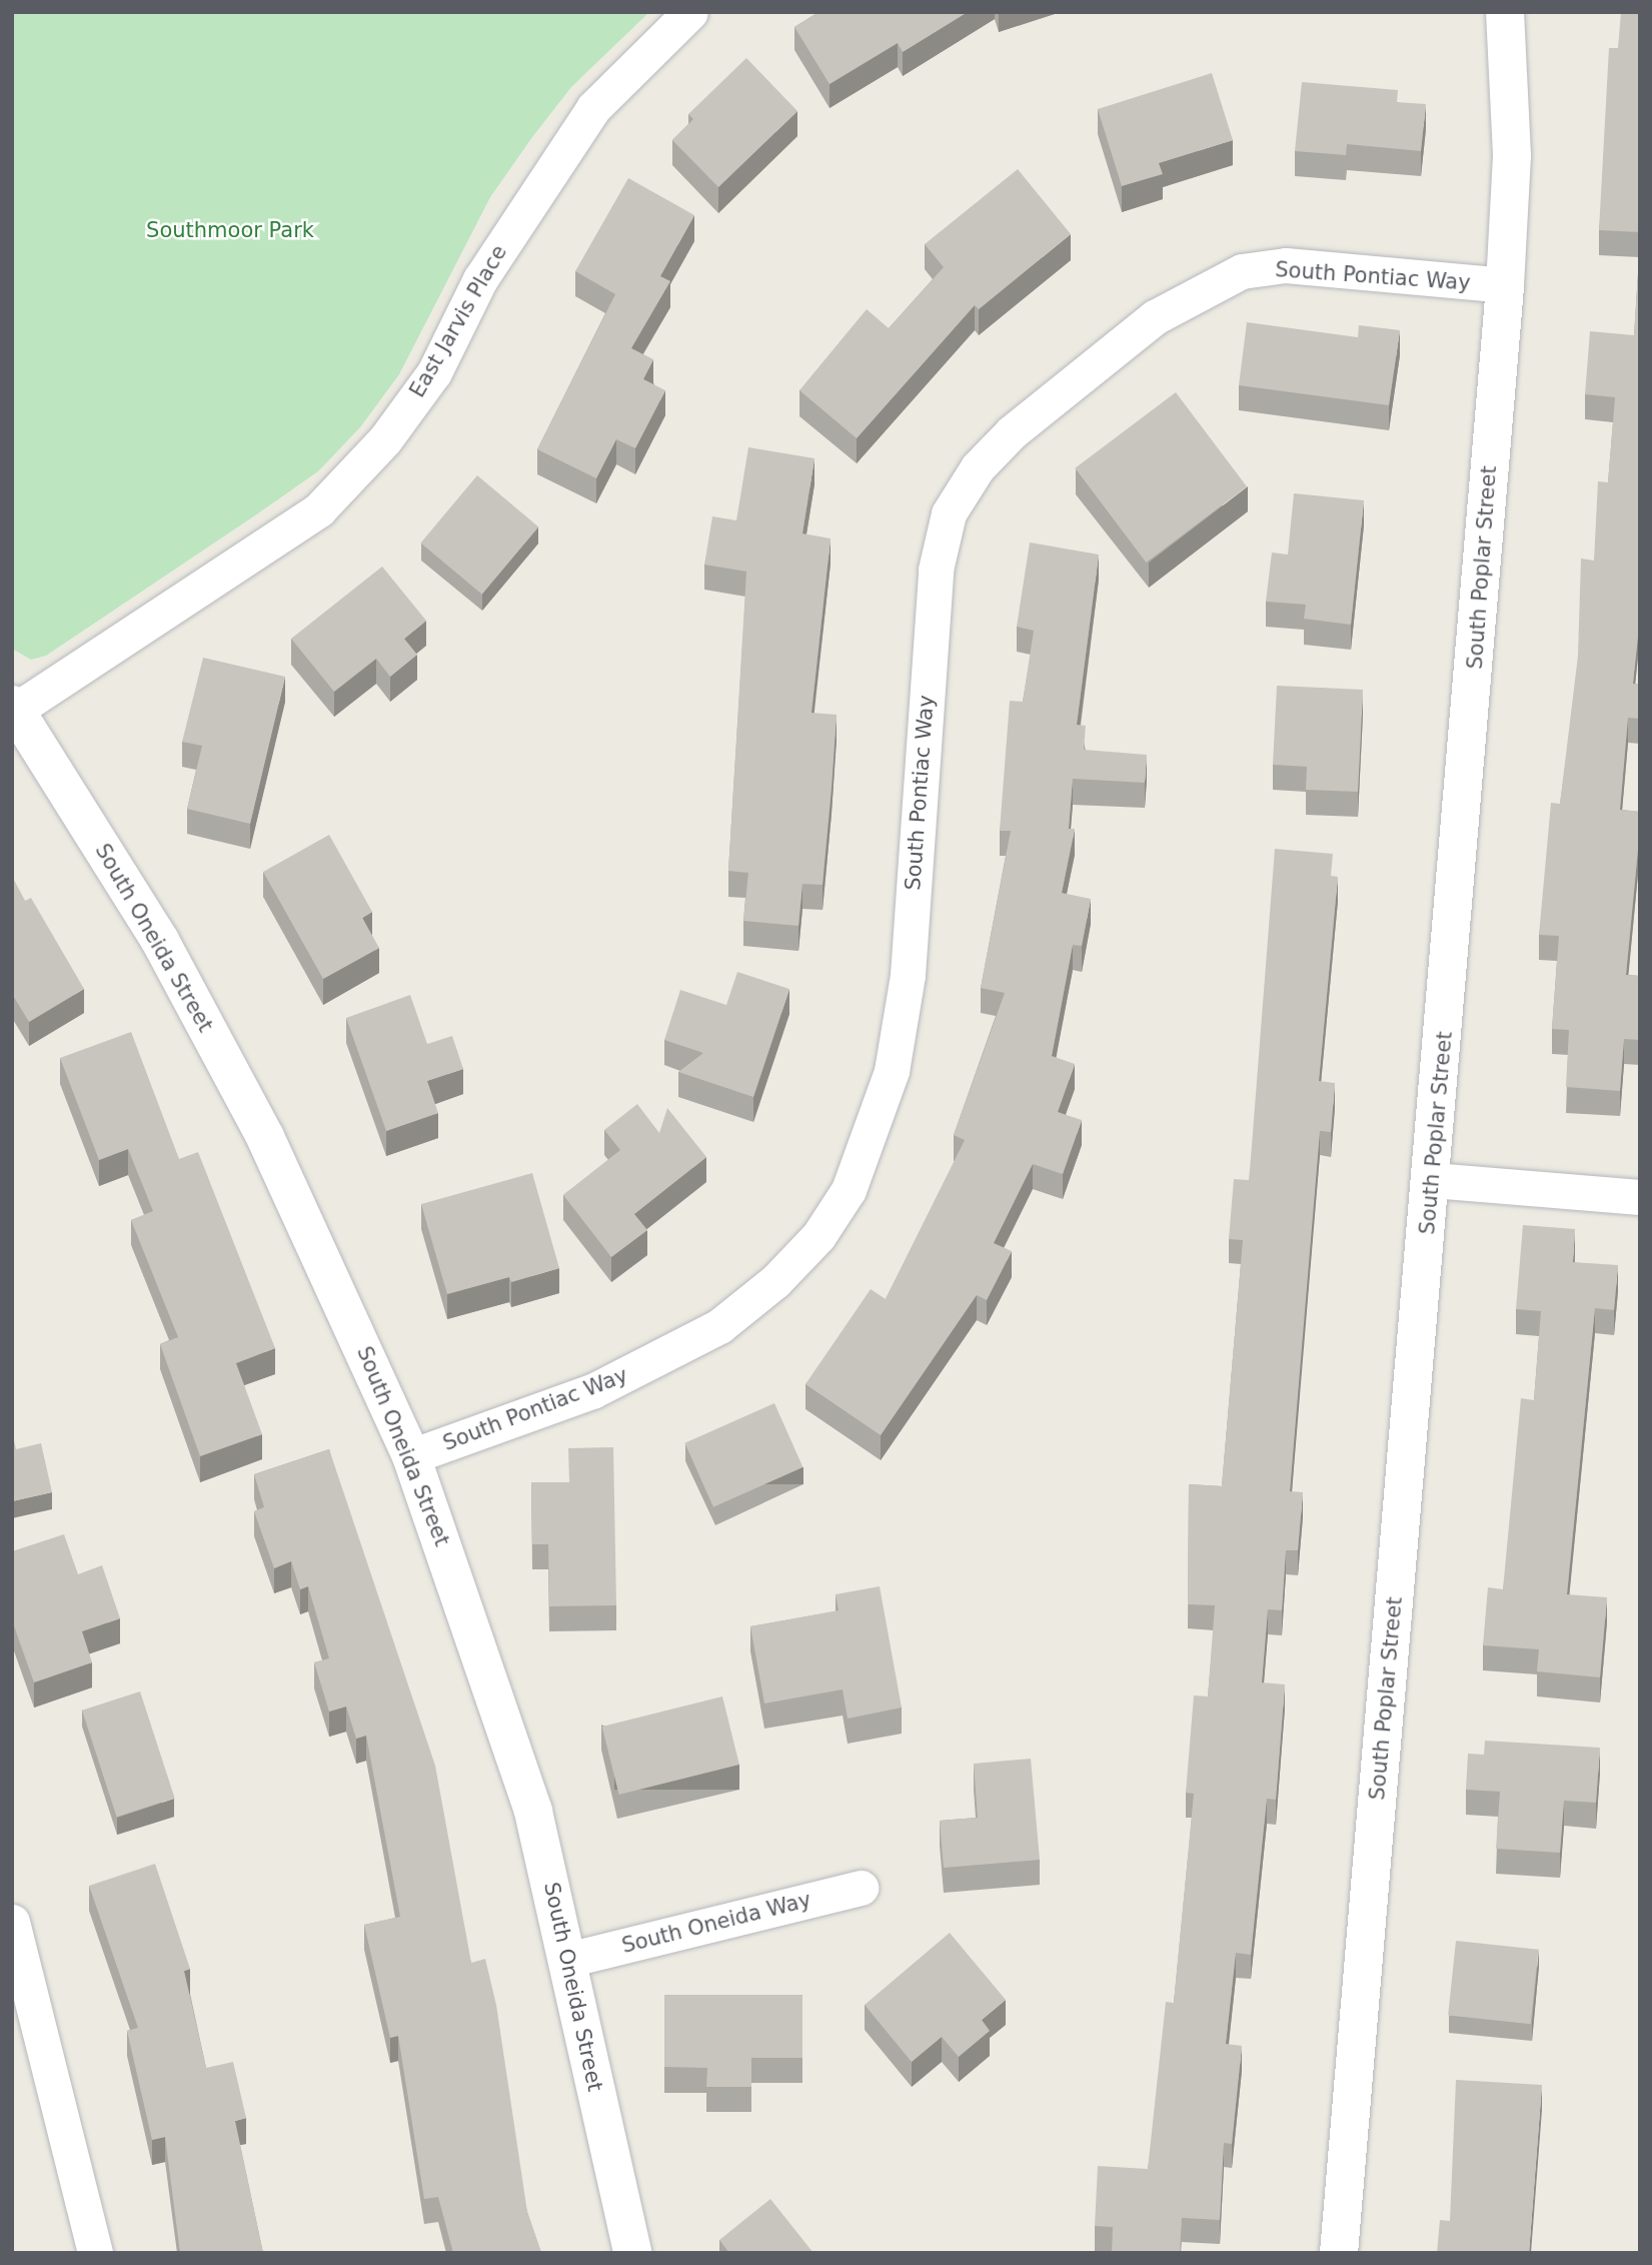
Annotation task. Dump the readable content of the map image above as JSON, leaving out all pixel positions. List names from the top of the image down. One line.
{"streets":{"street":["South Pontiac Way","East Jarvis Place","South Poplar Street","South Oneida Street","South Oneida Way"]},"crossings":[["South Pontiac Way","South Poplar Street"],["South Pontiac Way","South Oneida Street"],["East Jarvis Place","South Oneida Street"],["South Oneida Street","South Oneida Way"]],"parks":["Southmoor Park"]}
